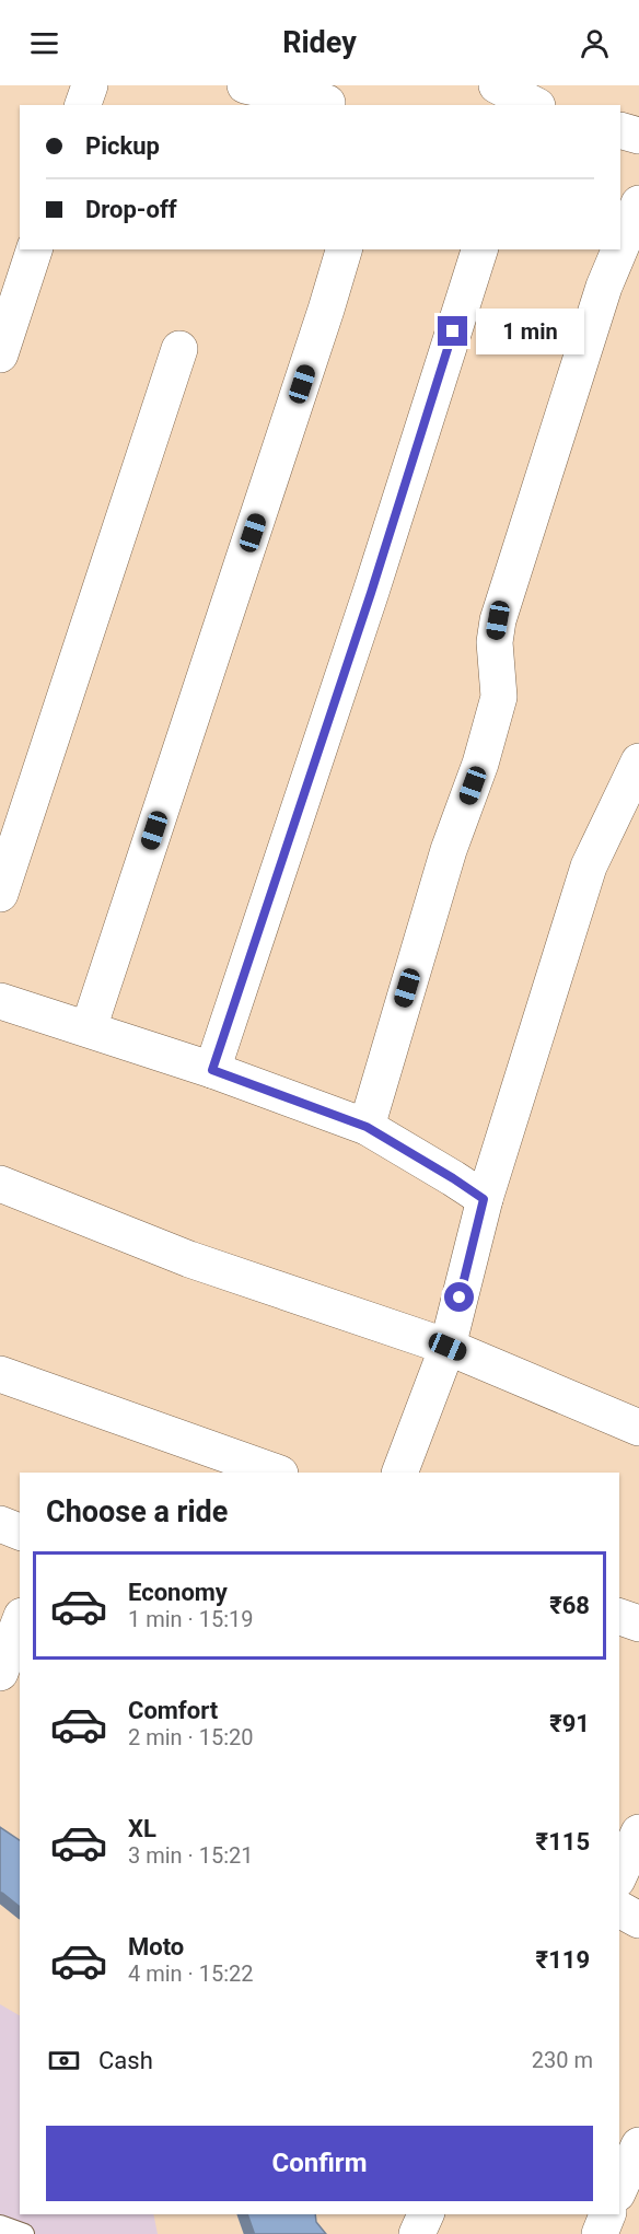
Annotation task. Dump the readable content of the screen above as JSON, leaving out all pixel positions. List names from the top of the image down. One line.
{"page":{"header":"Ridey","banner":["Pickup","Drop-off"],"bubble":"1 min","heading":"Choose a ride","list":[{"name":"Economy","note":"1 min · 15:19","value":"₹68"},{"name":"Comfort","note":"2 min · 15:20","value":"₹91"},{"name":"XL","note":"3 min · 15:21","value":"₹115"},{"name":"Moto","note":"4 min · 15:22","value":"₹119"}],"pay":["Cash","230 m"],"buttons":"Confirm"}}
